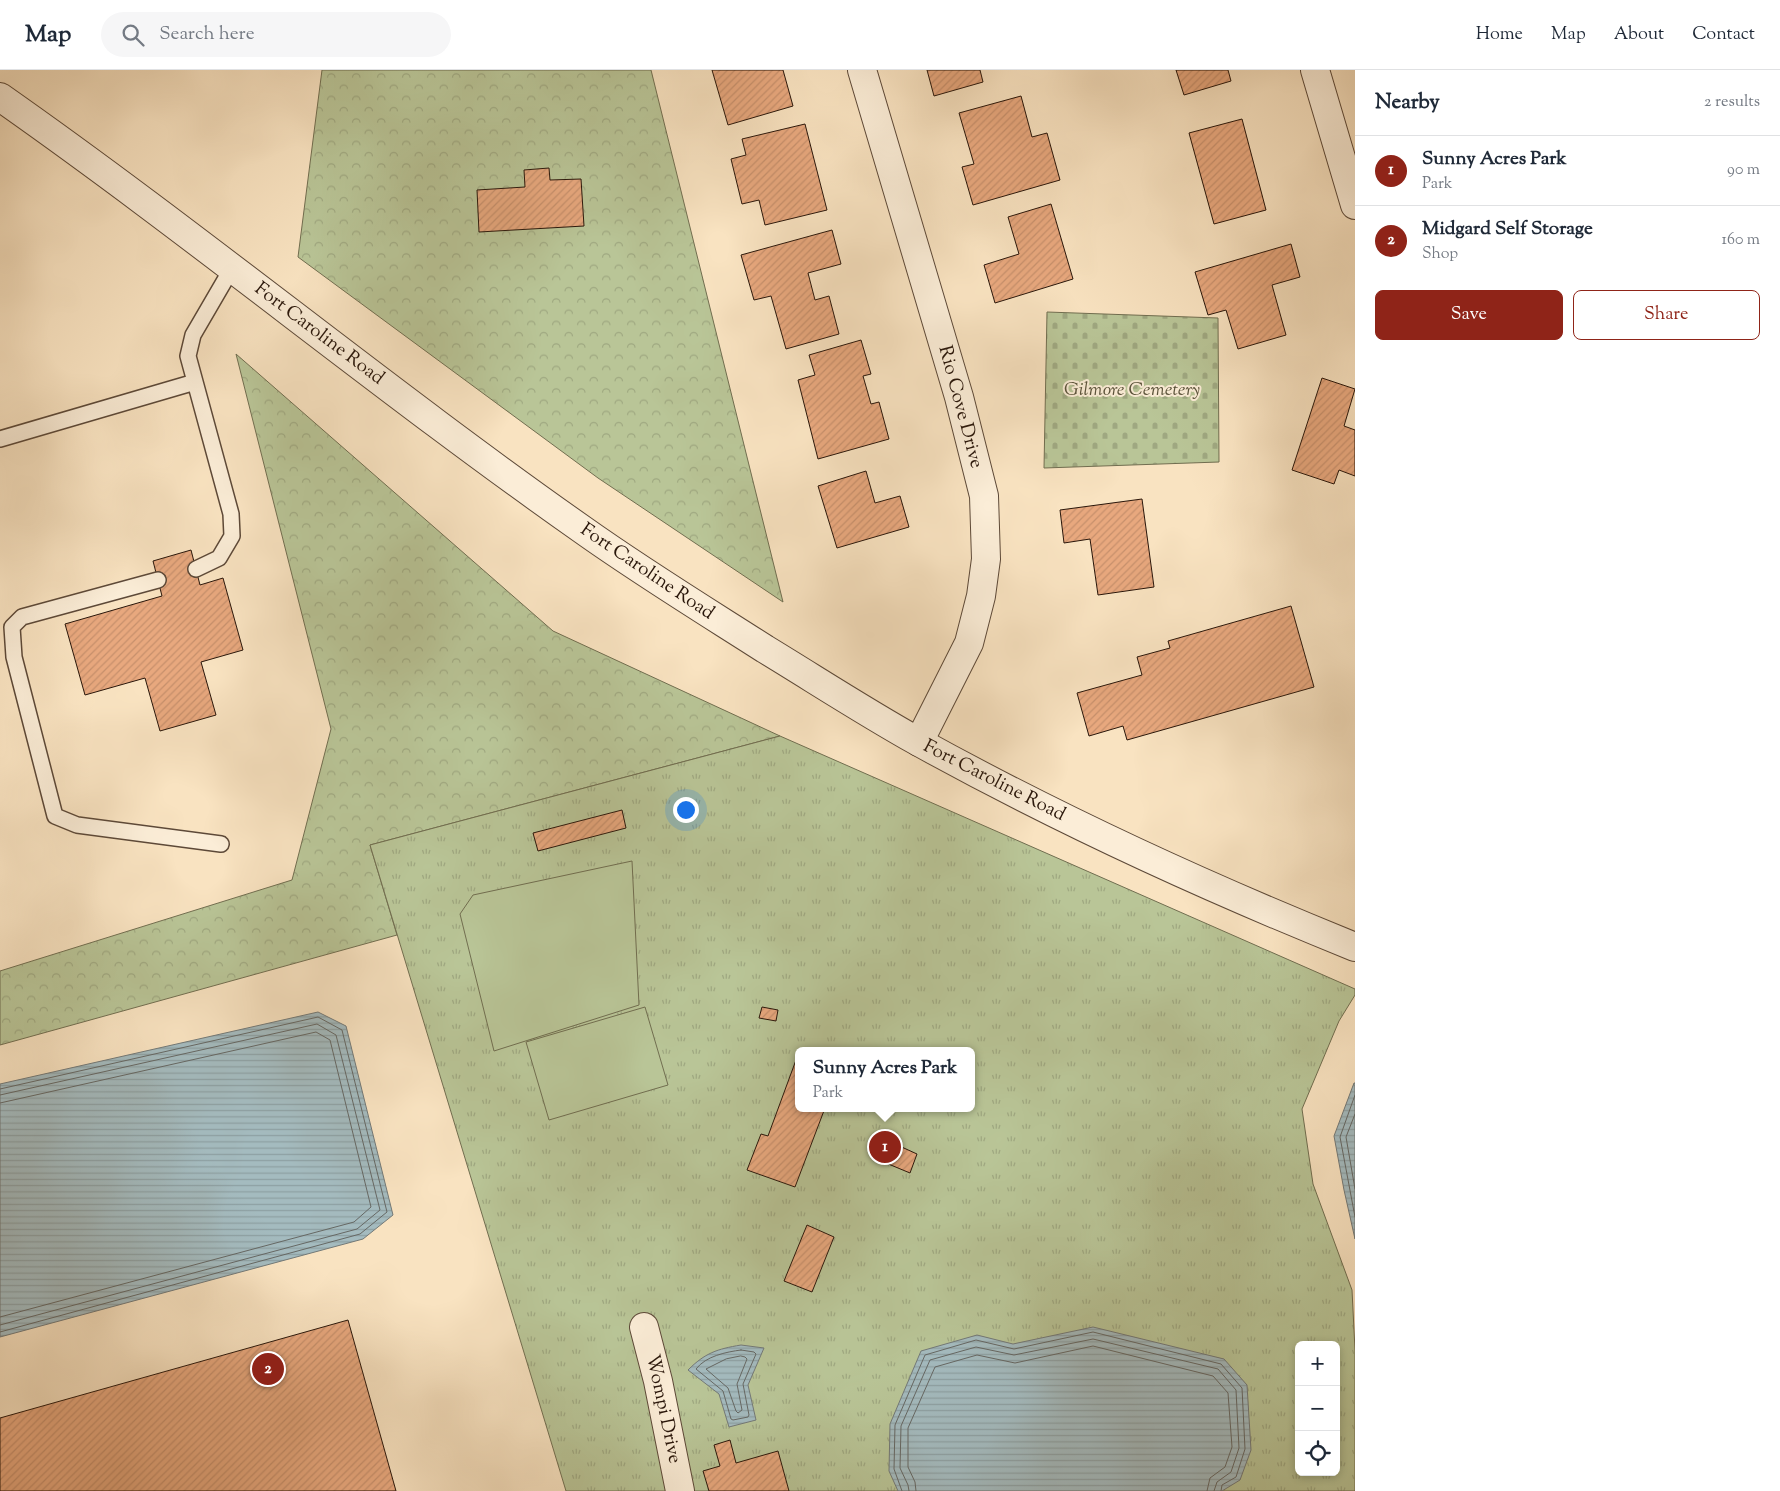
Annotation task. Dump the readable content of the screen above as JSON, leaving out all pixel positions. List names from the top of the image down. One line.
{"streets":{"street":["Fort Caroline Road","Rio Cove Drive","Wompi Drive"]},"crossings":[["Fort Caroline Road","Rio Cove Drive"]],"parks":["Gilmore Cemetery"],"page":{"header":"Map","search":"Search here","nav":["Home","Map","About","Contact"],"heading":["Nearby","2 results"],"list":[{"mark":"1","name":"Sunny Acres Park","note":"Park","value":"90 m"},{"mark":"2","name":"Midgard Self Storage","note":"Shop","value":"160 m"}],"buttons":["Save","Share"],"popup":["Sunny Acres Park","Park"],"pins":["1","2"],"map_buttons":["+","−"]}}
